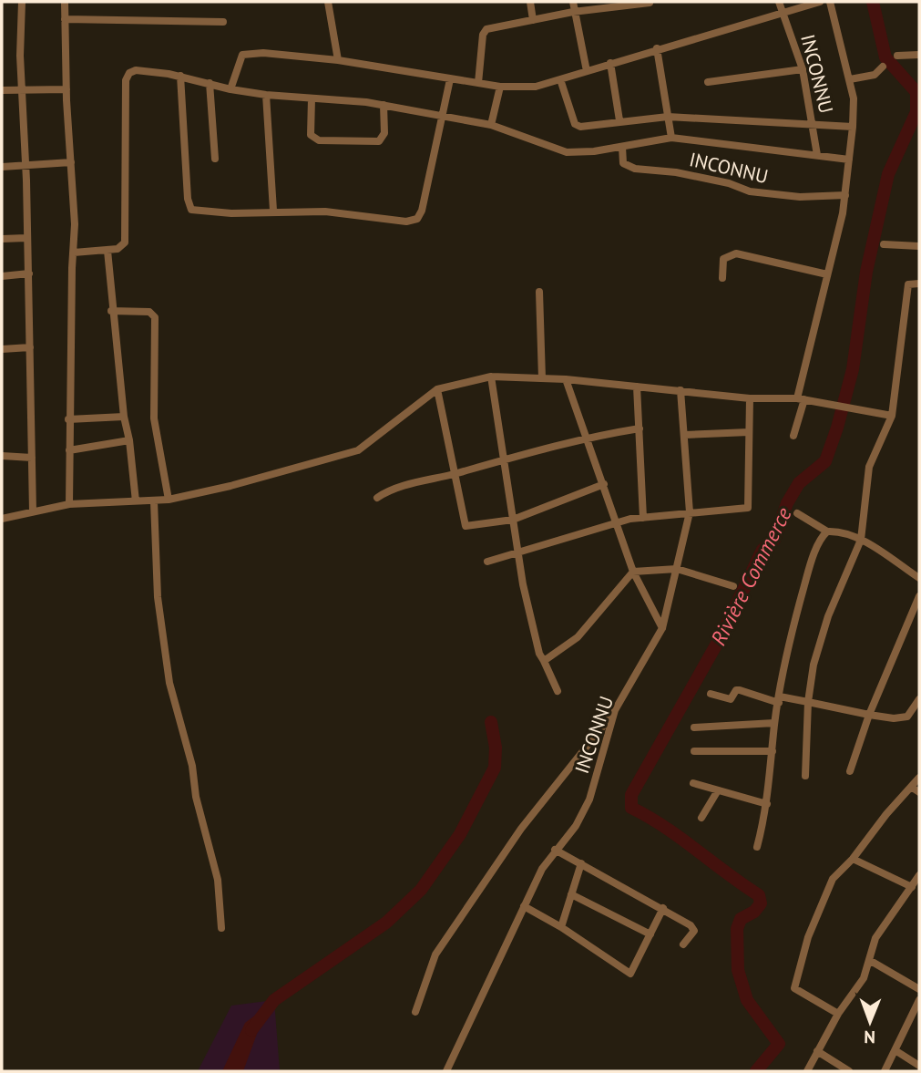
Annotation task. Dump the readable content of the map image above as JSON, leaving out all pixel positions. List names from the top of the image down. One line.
{"streets":{"street":["INCONNU"]},"water":["Rivière Commerce"],"north":"bottom"}
